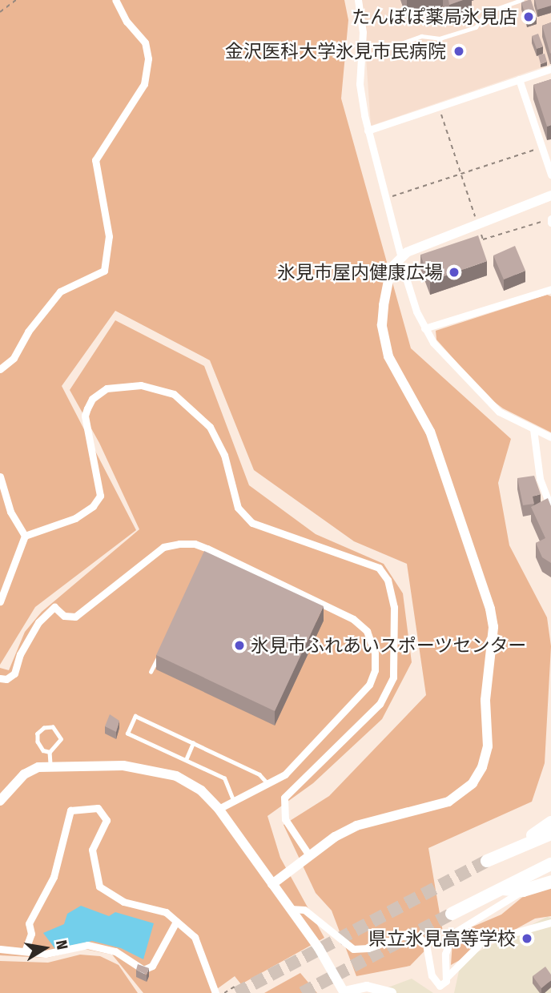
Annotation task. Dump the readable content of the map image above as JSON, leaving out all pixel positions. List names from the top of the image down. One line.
{"places":["たんぽぽ薬局氷見店","金沢医科大学氷見市民病院","氷見市屋内健康広場","氷見市ふれあいスポーツセンター","県立氷見高等学校"],"north":"right"}
